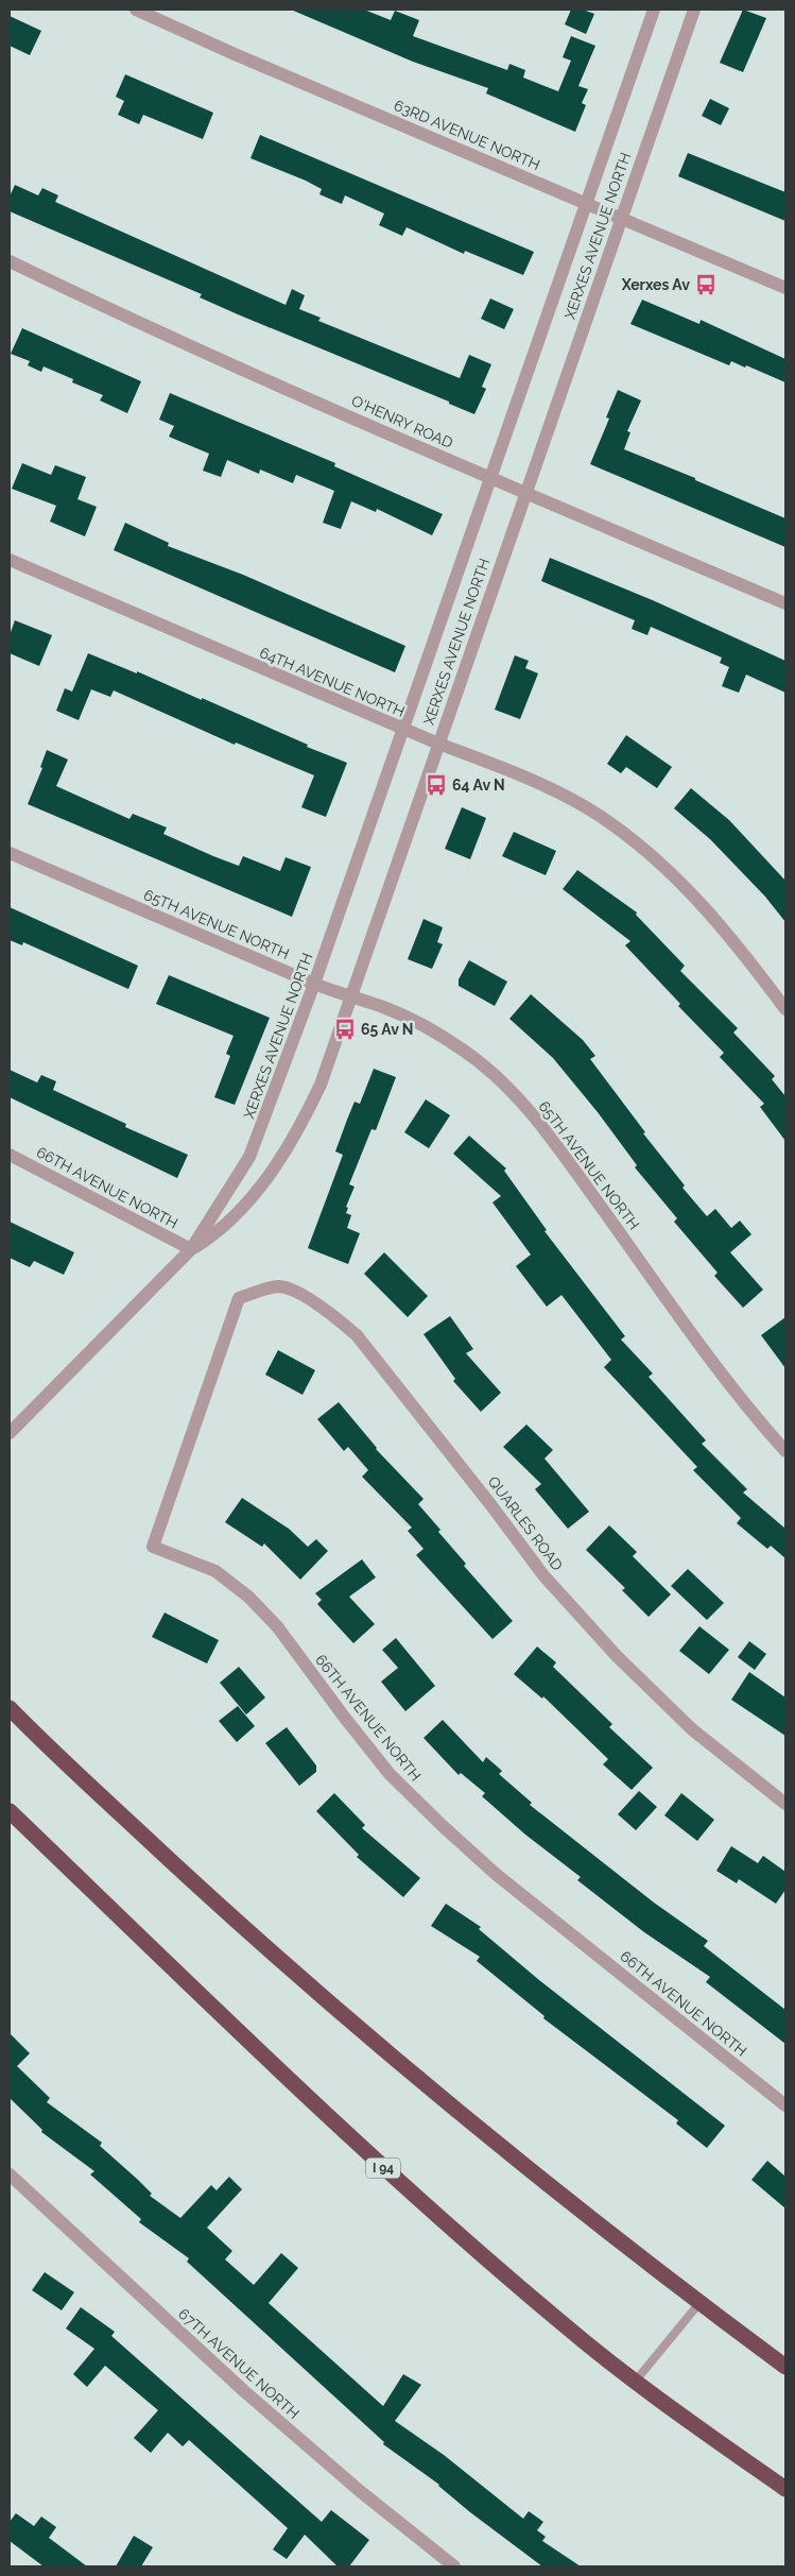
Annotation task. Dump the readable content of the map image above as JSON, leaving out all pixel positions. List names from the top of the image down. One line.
{"streets":{"highway":["I 94"],"street":["63RD AVENUE NORTH","XERXES AVENUE NORTH","O'HENRY ROAD","64TH AVENUE NORTH","65TH AVENUE NORTH","66TH AVENUE NORTH","QUARLES ROAD","67TH AVENUE NORTH"]},"crossings":[["63RD AVENUE NORTH","XERXES AVENUE NORTH"],["XERXES AVENUE NORTH","O'HENRY ROAD"],["XERXES AVENUE NORTH","64TH AVENUE NORTH"],["XERXES AVENUE NORTH","65TH AVENUE NORTH"],["XERXES AVENUE NORTH","66TH AVENUE NORTH"],["66TH AVENUE NORTH","QUARLES ROAD"]],"places":{"bus stop":["Xerxes Av","64 Av N","65 Av N"]}}
